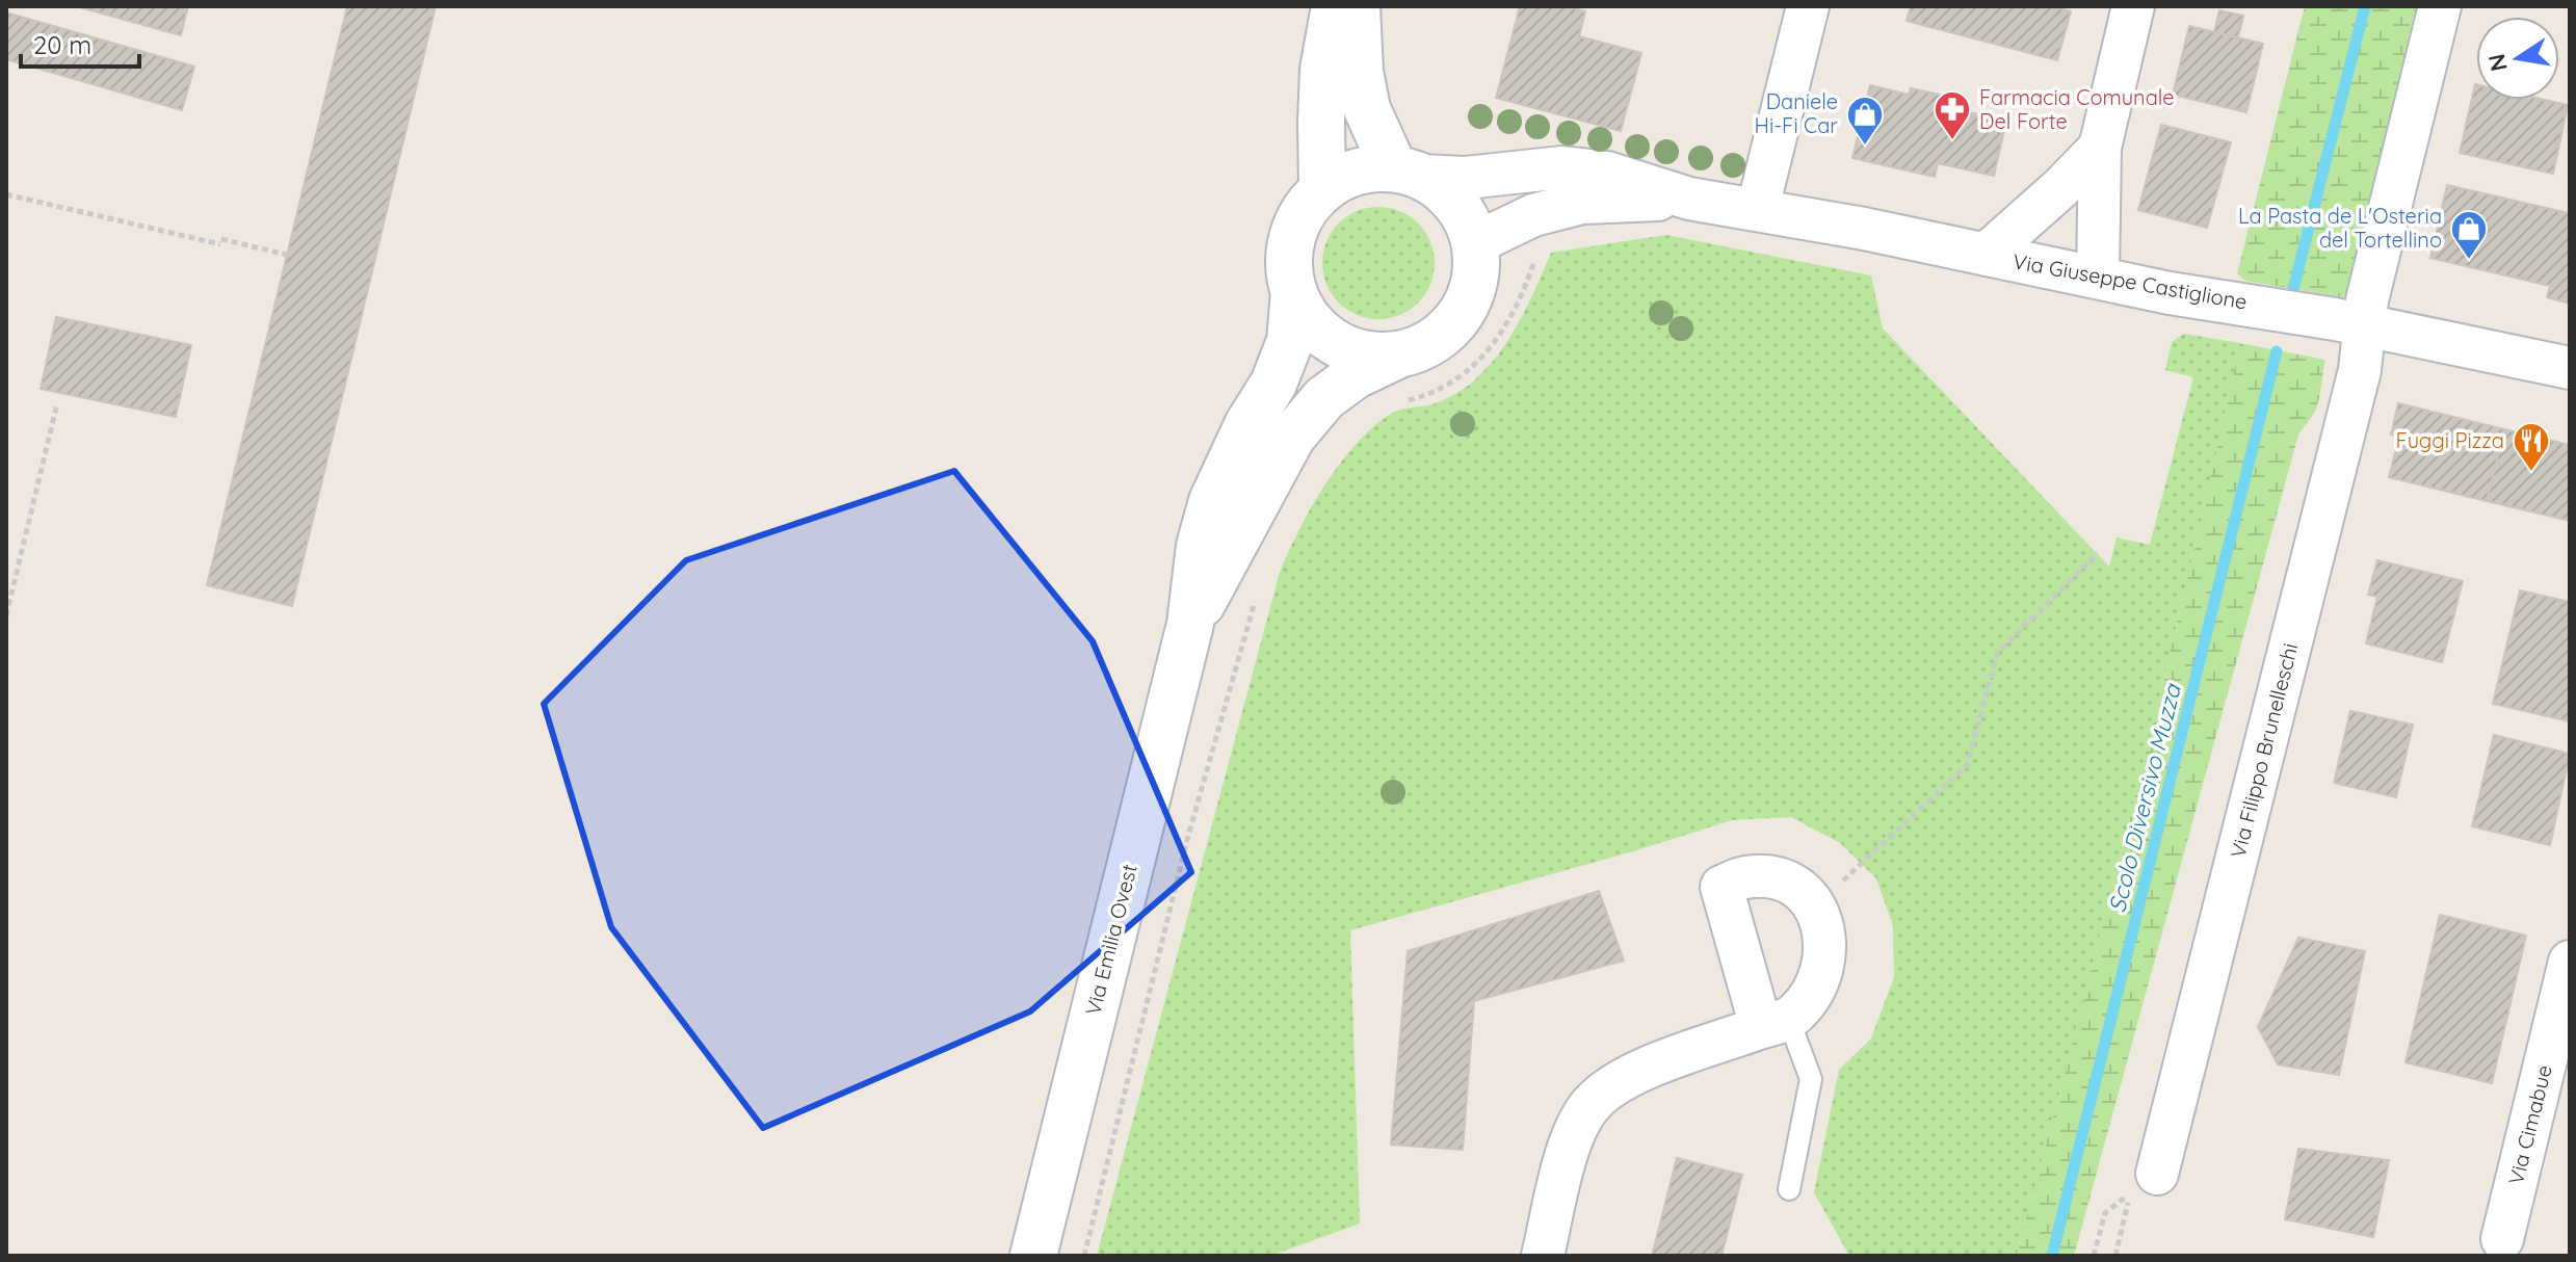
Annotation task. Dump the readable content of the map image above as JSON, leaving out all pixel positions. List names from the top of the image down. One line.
{"streets":{"main road":["Via Emilia Ovest"],"street":["Via Giuseppe Castiglione","Via Filippo Brunelleschi","Via Cimabue"]},"crossings":[["Via Giuseppe Castiglione","Via Filippo Brunelleschi"],["Via Giuseppe Castiglione","Via Emilia Ovest"]],"water":["Scolo Diversivo Muzza"],"places":{"pharmacy":["Farmacia Comunale Del Forte"],"shop":["Daniele Hi-Fi Car","La Pasta de L'Osteria del Tortellino"],"restaurant":["Fuggi Pizza"]},"scale_bar":"20 m","north":"left"}
